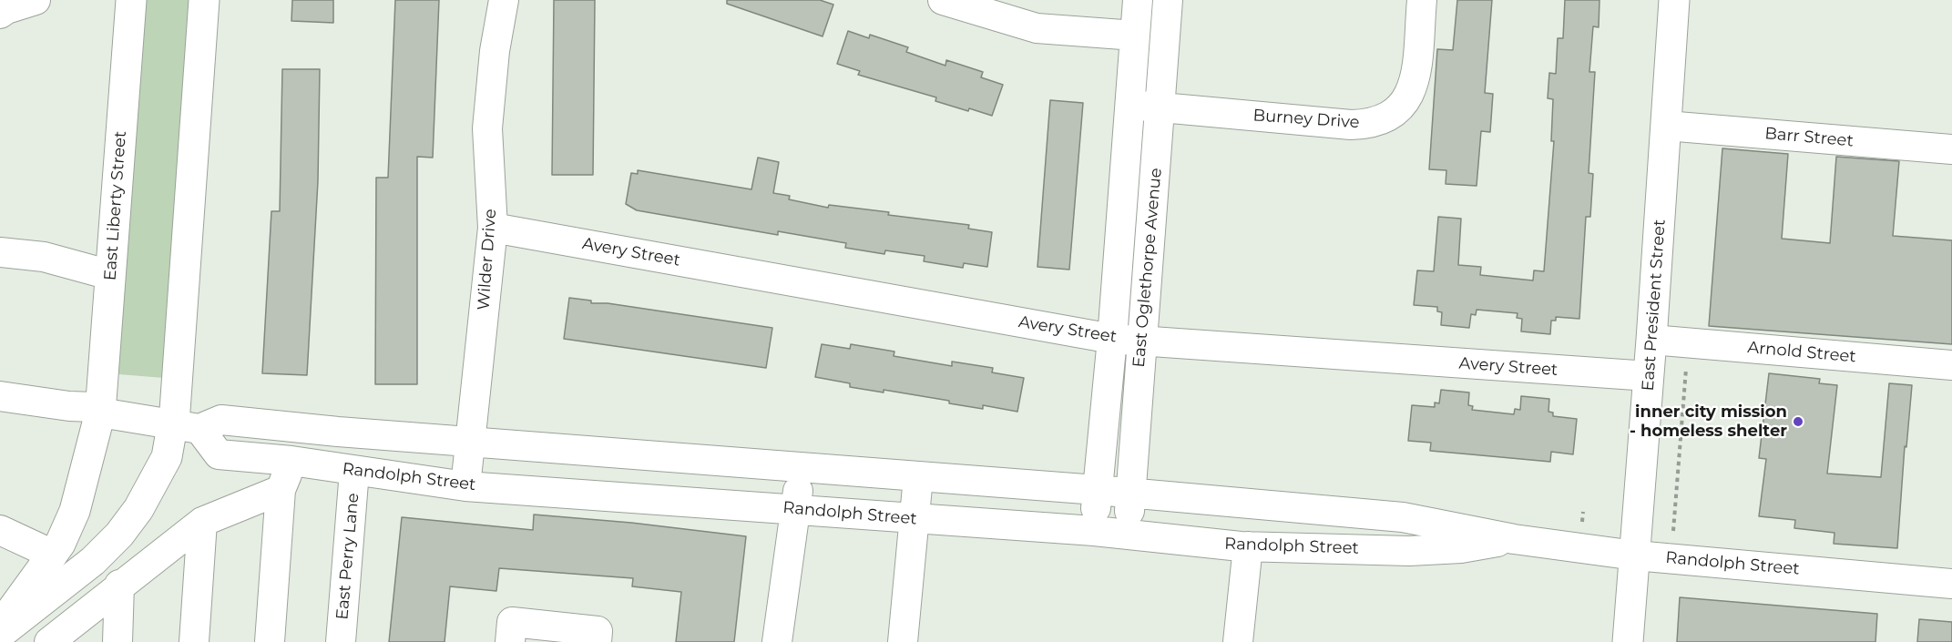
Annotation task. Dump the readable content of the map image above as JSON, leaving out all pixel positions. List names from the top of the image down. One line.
{"streets":{"main road":["East Liberty Street","East President Street"],"street":["Burney Drive","Barr Street","Avery Street","Wilder Drive","East Oglethorpe Avenue","Arnold Street","Randolph Street","East Perry Lane"]},"crossings":[["Burney Drive","East Oglethorpe Avenue"],["Barr Street","East President Street"],["East Liberty Street","Randolph Street"],["Avery Street","Wilder Drive"],["Avery Street","East Oglethorpe Avenue"],["Avery Street","East President Street"],["Wilder Drive","Randolph Street"],["East Oglethorpe Avenue","Randolph Street"],["East President Street","Arnold Street"],["East President Street","Randolph Street"],["Randolph Street","East Perry Lane"]],"places":["inner city mission - homeless shelter"]}
